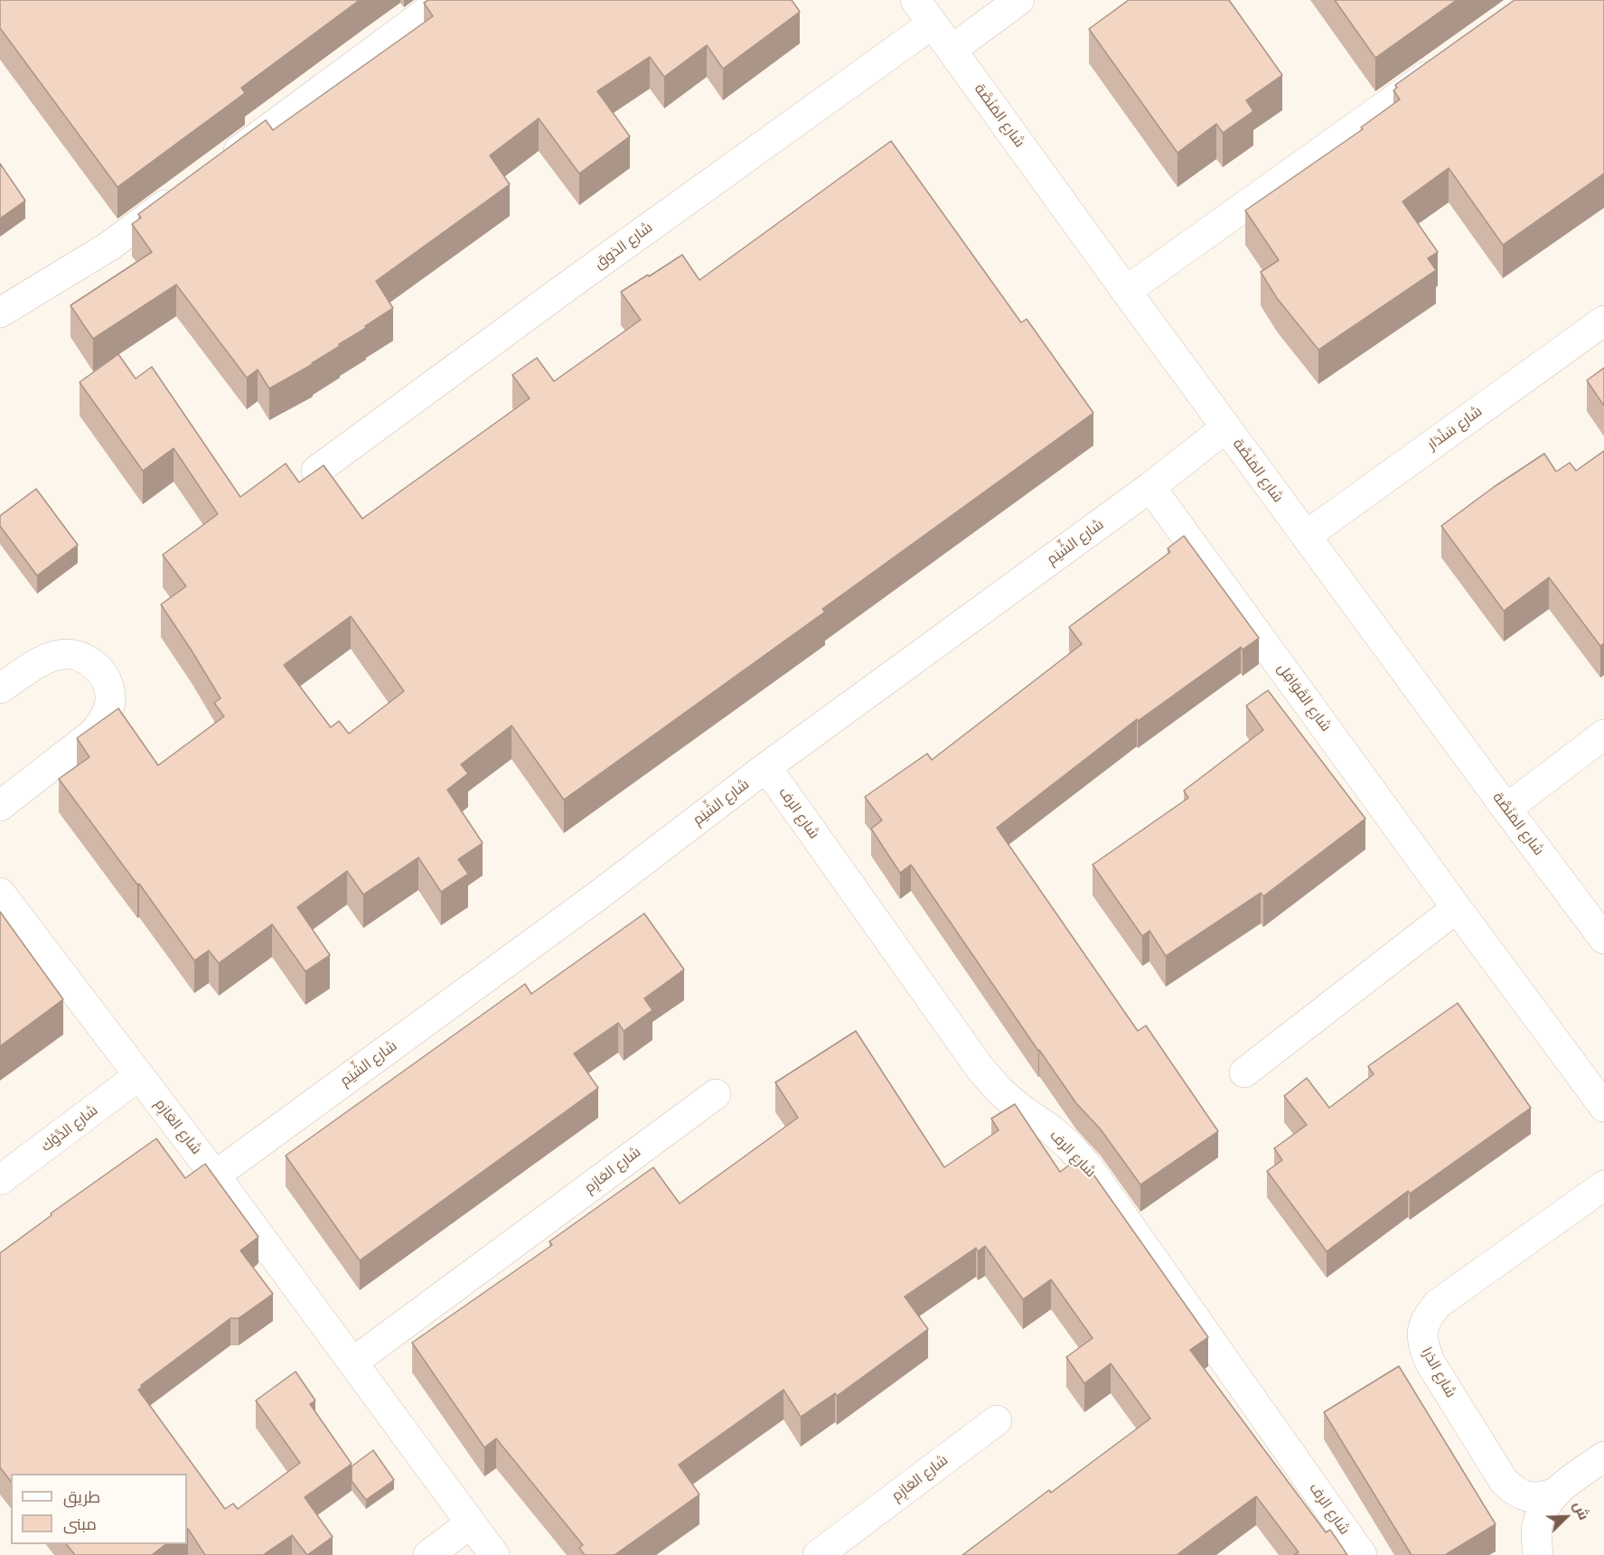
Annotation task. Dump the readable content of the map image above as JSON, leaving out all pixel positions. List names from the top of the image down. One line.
{"streets":{"street":["شارع المَنَصَّة","شارع الذوق","شارع سَنْدَار","شارع الشِّيَم","شارع القَوَافِل","شارع الرف","شارع العَازِم","شارع الدَّوْك","شارع الذرا"]},"crossings":[["شارع المَنَصَّة","شارع الذوق"],["شارع المَنَصَّة","شارع سَنْدَار"],["شارع المَنَصَّة","شارع الشِّيَم"],["شارع الشِّيَم","شارع القَوَافِل"],["شارع الشِّيَم","شارع الرف"],["شارع الشِّيَم","شارع العَازِم"],["شارع العَازِم","شارع الدَّوْك"]],"legend":["طريق","مبنى"],"north":"top right"}
